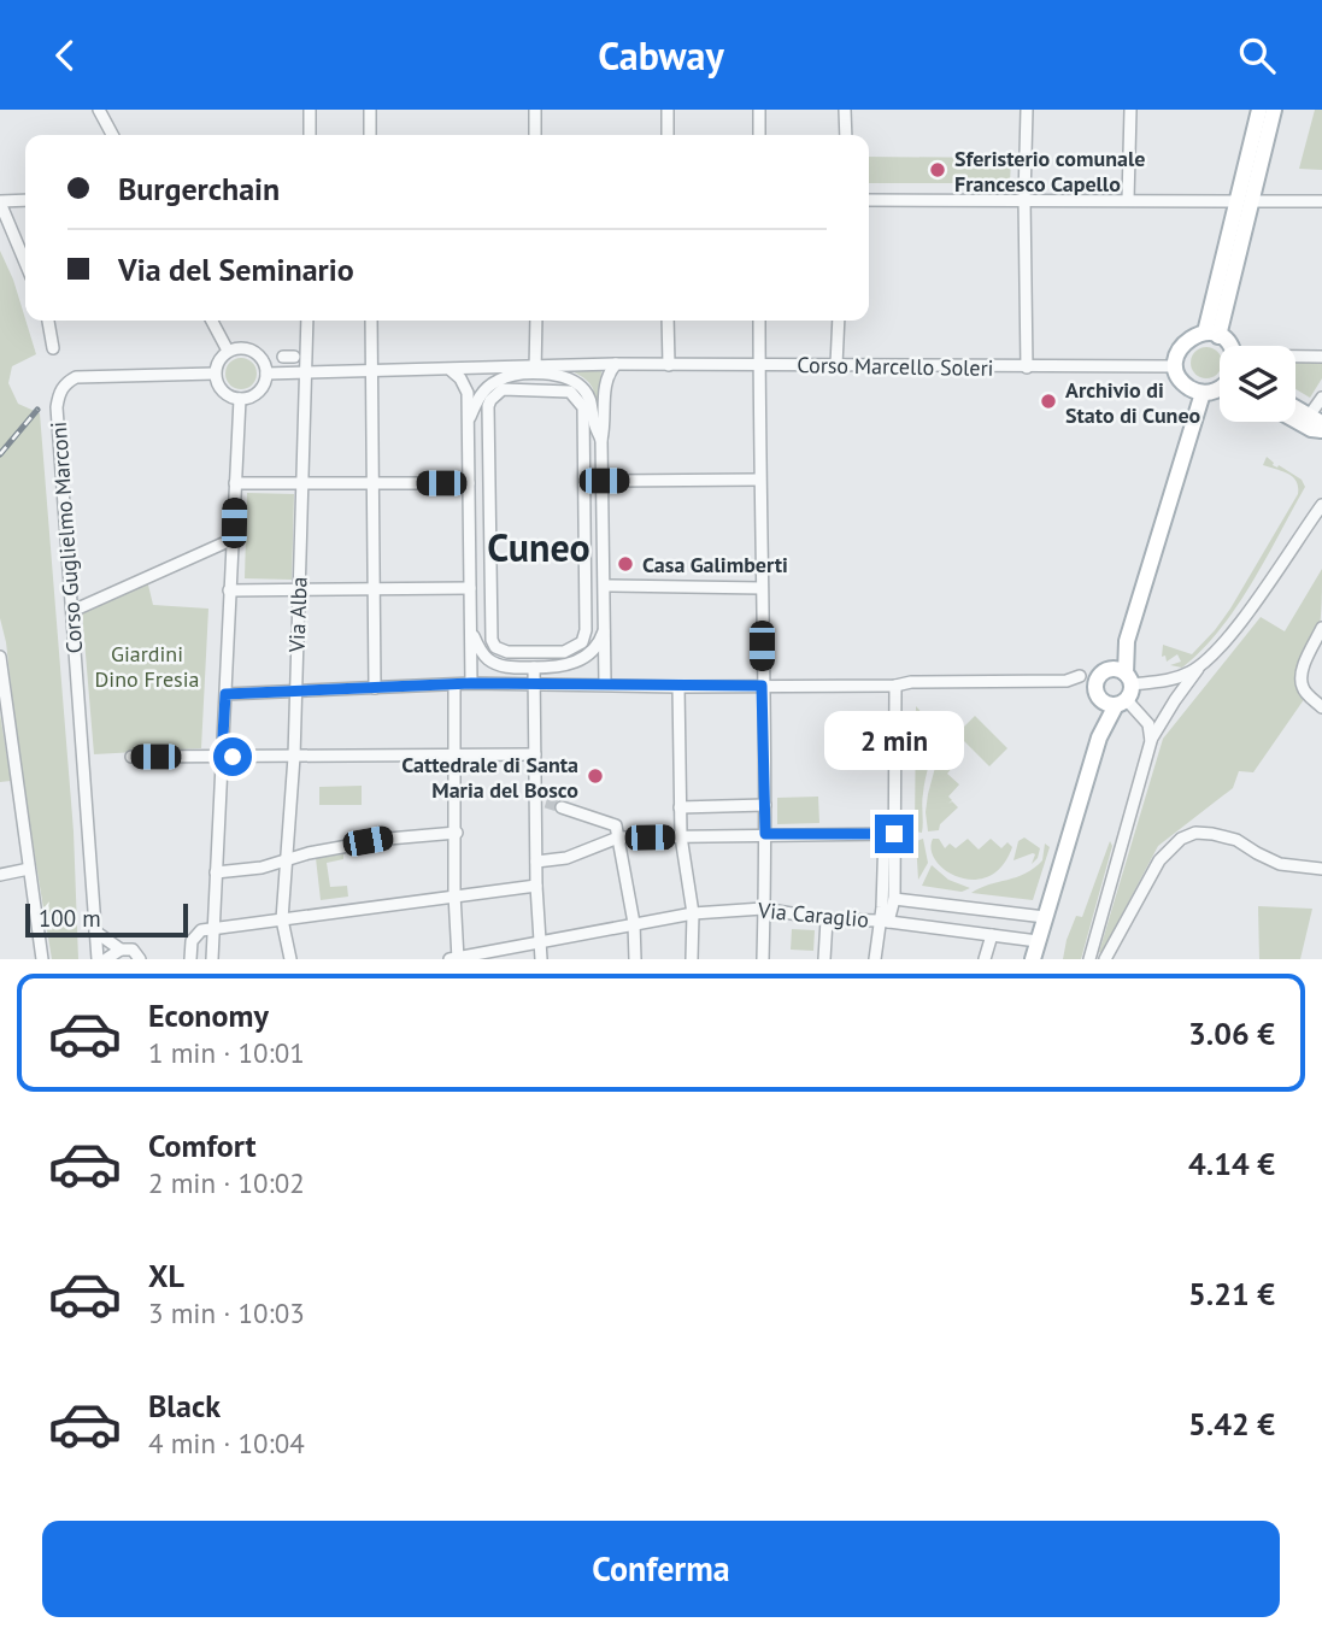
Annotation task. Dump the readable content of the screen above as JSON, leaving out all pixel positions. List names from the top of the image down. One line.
{"streets":{"street":["Corso Marcello Soleri","Corso Guglielmo Marconi","Via Alba","Via Caraglio"]},"districts":["Cuneo"],"parks":["Giardini Dino Fresia"],"places":["Sferisterio comunale Francesco Capello","Archivio di Stato di Cuneo","Casa Galimberti","Cattedrale di Santa Maria del Bosco"],"scale_bar":"100 m","page":{"header":"Cabway","banner":["Burgerchain","Via del Seminario"],"bubble":"2 min","scale":"100 m","list":[{"name":"Economy","note":"1 min · 10:01","value":"3.06 €"},{"name":"Comfort","note":"2 min · 10:02","value":"4.14 €"},{"name":"XL","note":"3 min · 10:03","value":"5.21 €"},{"name":"Black","note":"4 min · 10:04","value":"5.42 €"}],"buttons":"Conferma"}}
